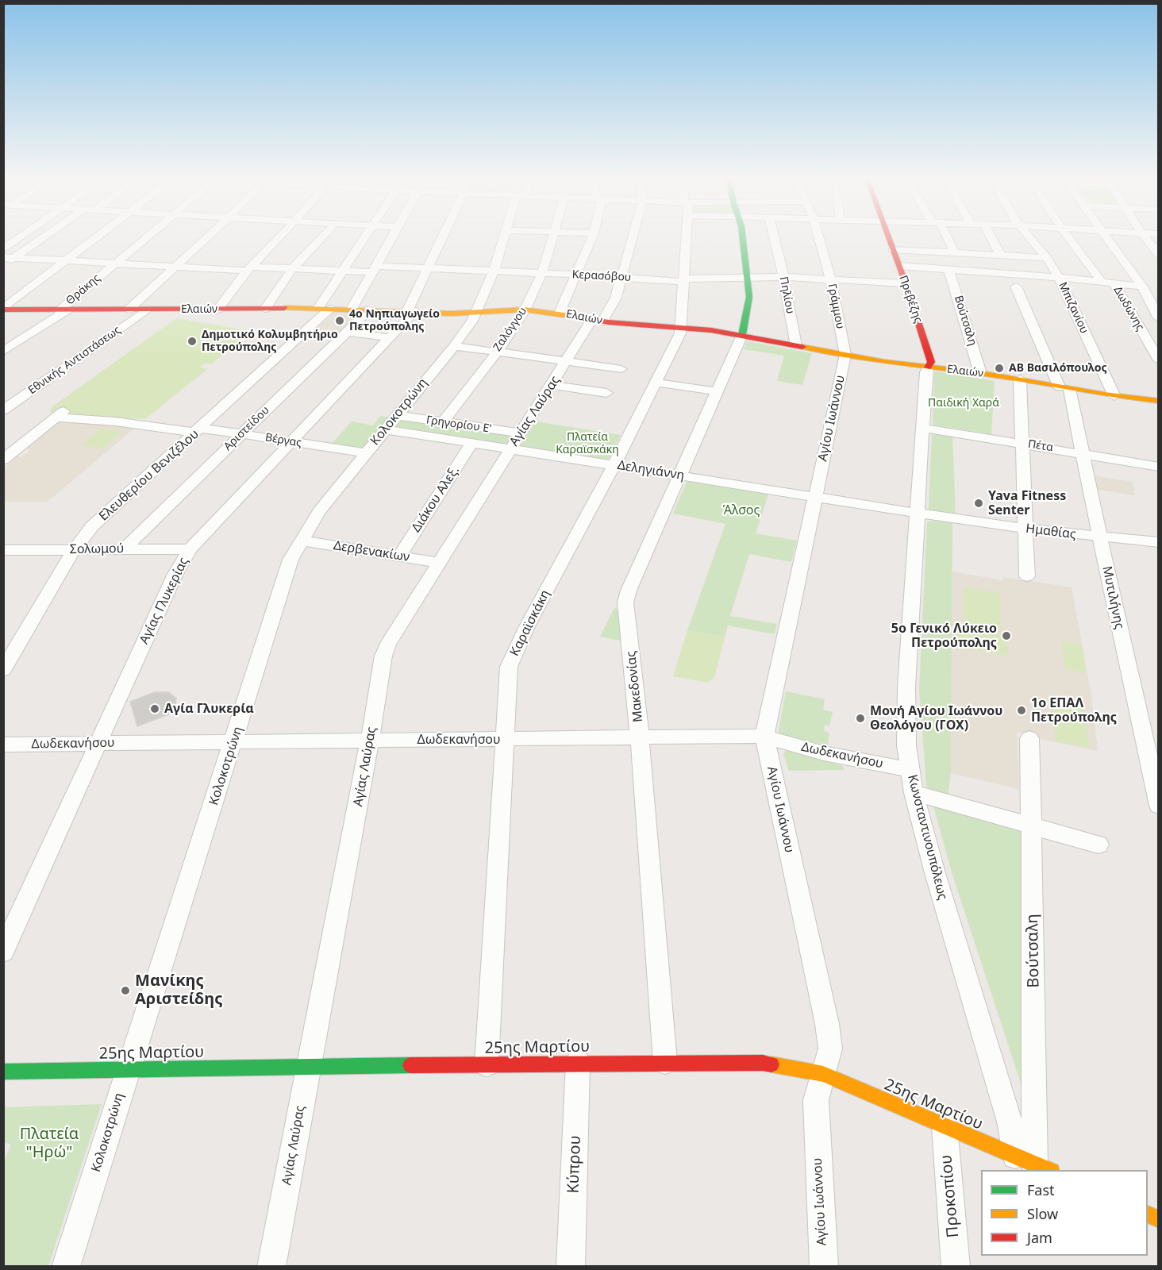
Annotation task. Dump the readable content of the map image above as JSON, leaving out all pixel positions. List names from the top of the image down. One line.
{"streets":{"street":["Κερασόβου","Θράκης","Πηλίου","Πρεβέζης","Γράμμου","Μπιζανίου","Δωδώνης","Ελαιών","Βούτσαλη","Ζαλόγγου","Εθνικής Αντιστάσεως","Αγίας Λαύρας","Κολοκοτρώνη","Αγίου Ιωάννου","Γρηγορίου Ε'","Αριστείδου","Βέργας","Πέτα","Δεληγιάννη","Ελευθερίου Βενιζέλου","Διάκου Αλεξ.","Ημαθίας","Σολωμού","Δερβενακίων","Μυτιλήνης","Αγίας Γλυκερίας","Καραϊσκάκη","Μακεδονίας","Δωδεκανήσου","Κωνσταντινουπόλεως","25ης Μαρτίου","Κύπρου","Προκοπίου"]},"crossings":[["Κερασόβου","Θράκης"],["Κερασόβου","Πηλίου"],["Κερασόβου","Πρεβέζης"],["Κερασόβου","Γράμμου"],["Κερασόβου","Ζαλόγγου"],["Κερασόβου","Αγίας Λαύρας"],["Κερασόβου","Κολοκοτρώνη"],["Κερασόβου","Ελευθερίου Βενιζέλου"],["Κερασόβου","Αγίας Γλυκερίας"],["Κερασόβου","Καραϊσκάκη"],["Θράκης","Ελαιών"],["Πηλίου","Ελαιών"],["Πρεβέζης","Ελαιών"],["Πρεβέζης","Κωνσταντινουπόλεως"],["Γράμμου","Ελαιών"],["Γράμμου","Αγίου Ιωάννου"],["Μπιζανίου","Ελαιών"],["Ελαιών","Βούτσαλη"],["Ελαιών","Ζαλόγγου"],["Ελαιών","Εθνικής Αντιστάσεως"],["Ελαιών","Αγίας Λαύρας"],["Ελαιών","Κολοκοτρώνη"],["Ελαιών","Αγίου Ιωάννου"],["Ελαιών","Αριστείδου"],["Ελαιών","Ελευθερίου Βενιζέλου"],["Ελαιών","Μυτιλήνης"],["Ελαιών","Αγίας Γλυκερίας"],["Ελαιών","Καραϊσκάκη"],["Ελαιών","Μακεδονίας"],["Ελαιών","Κωνσταντινουπόλεως"],["Βούτσαλη","Κωνσταντινουπόλεως"],["Βούτσαλη","25ης Μαρτίου"],["Ζαλόγγου","Γρηγορίου Ε'"],["Αγίας Λαύρας","Γρηγορίου Ε'"],["Αγίας Λαύρας","Δεληγιάννη"],["Αγίας Λαύρας","Δερβενακίων"],["Αγίας Λαύρας","Δωδεκανήσου"],["Αγίας Λαύρας","25ης Μαρτίου"],["Κολοκοτρώνη","Γρηγορίου Ε'"],["Κολοκοτρώνη","Βέργας"],["Κολοκοτρώνη","Δεληγιάννη"],["Κολοκοτρώνη","Δερβενακίων"],["Κολοκοτρώνη","Δωδεκανήσου"],["Κολοκοτρώνη","25ης Μαρτίου"],["Αγίου Ιωάννου","Δεληγιάννη"],["Αγίου Ιωάννου","Δωδεκανήσου"],["Αγίου Ιωάννου","25ης Μαρτίου"],["Γρηγορίου Ε'","Δεληγιάννη"],["Αριστείδου","Βέργας"],["Αριστείδου","Σολωμού"],["Βέργας","Ελευθερίου Βενιζέλου"],["Βέργας","Αγίας Γλυκερίας"],["Πέτα","Μυτιλήνης"],["Πέτα","Κωνσταντινουπόλεως"],["Δεληγιάννη","Διάκου Αλεξ."],["Δεληγιάννη","Ημαθίας"],["Δεληγιάννη","Καραϊσκάκη"],["Δεληγιάννη","Μακεδονίας"],["Δεληγιάννη","Κωνσταντινουπόλεως"],["Ελευθερίου Βενιζέλου","Σολωμού"],["Διάκου Αλεξ.","Δερβενακίων"],["Ημαθίας","Μυτιλήνης"],["Ημαθίας","Κωνσταντινουπόλεως"],["Σολωμού","Αγίας Γλυκερίας"],["Αγίας Γλυκερίας","Δωδεκανήσου"],["Καραϊσκάκη","Δωδεκανήσου"],["Καραϊσκάκη","25ης Μαρτίου"],["Μακεδονίας","Δωδεκανήσου"],["Μακεδονίας","25ης Μαρτίου"],["Δωδεκανήσου","Κωνσταντινουπόλεως"],["Κωνσταντινουπόλεως","25ης Μαρτίου"],["25ης Μαρτίου","Κύπρου"],["25ης Μαρτίου","Προκοπίου"]],"parks":["Παιδική Χαρά","Πλατεία Καραϊσκάκη","Άλσος","Πλατεία \"Ηρώ\""],"places":["4ο Νηπιαγωγείο Πετρούπολης","Δημοτικό Κολυμβητήριο Πετρούπολης","ΑΒ Βασιλόπουλος","Yava Fitness Senter","5ο Γενικό Λύκειο Πετρούπολης","Αγία Γλυκερία","1ο ΕΠΑΛ Πετρούπολης","Μονή Αγίου Ιωάννου Θεολόγου (ΓΟΧ)","Μανίκης Αριστείδης"],"legend":["Fast","Slow","Jam"]}
